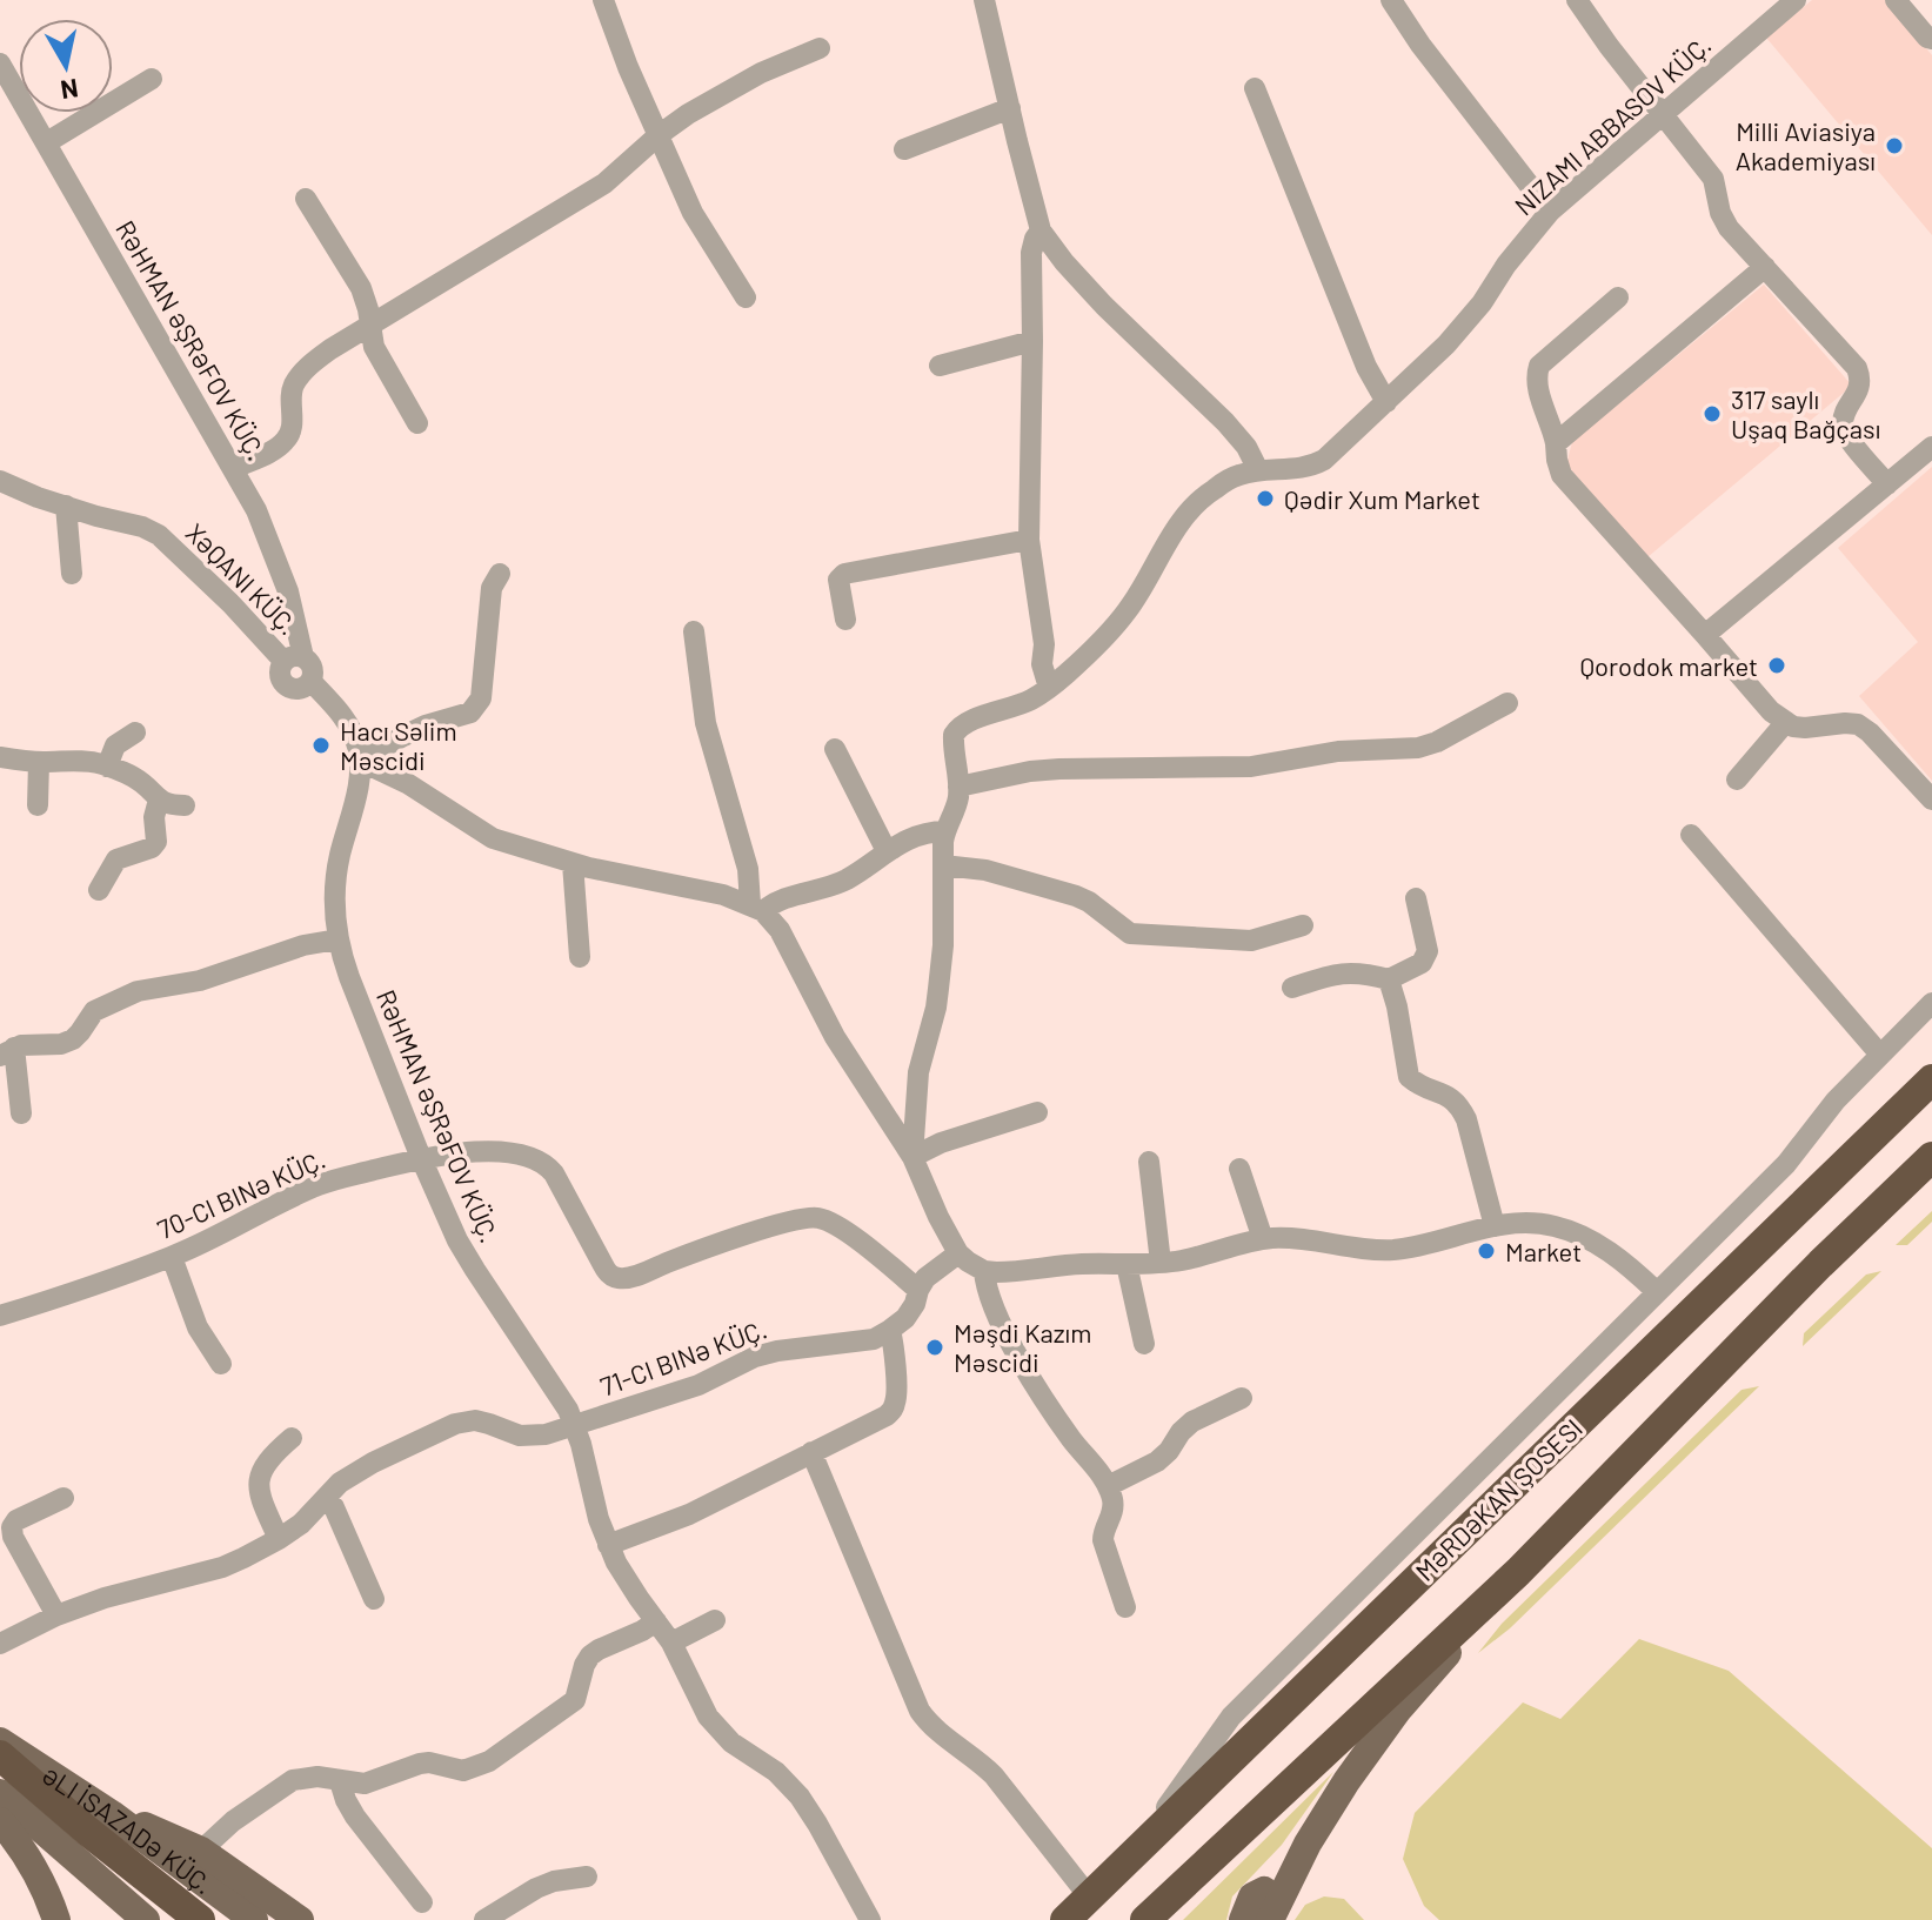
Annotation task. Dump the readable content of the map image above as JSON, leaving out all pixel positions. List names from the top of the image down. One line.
{"streets":{"highway":["MƏRDƏKAN ŞOSESI"],"main road":["ƏLI İSAZADƏ KÜÇ."],"street":["NIZAMI ABBASOV KÜÇ.","RƏHMAN ƏŞRƏFOV KÜÇ.","XƏQANI KÜÇ.","70-CI BINƏ KÜÇ.","71-CI BINƏ KÜÇ."]},"crossings":[["RƏHMAN ƏŞRƏFOV KÜÇ.","XƏQANI KÜÇ."],["RƏHMAN ƏŞRƏFOV KÜÇ.","70-CI BINƏ KÜÇ."],["RƏHMAN ƏŞRƏFOV KÜÇ.","71-CI BINƏ KÜÇ."]],"places":["Milli Aviasiya Akademiyası","317 saylı Uşaq Bağçası","Qədir Xum Market","Qorodok market","Hacı Səlim Məscidi","Market","Məşdi Kazım Məscidi"],"north":"bottom"}
